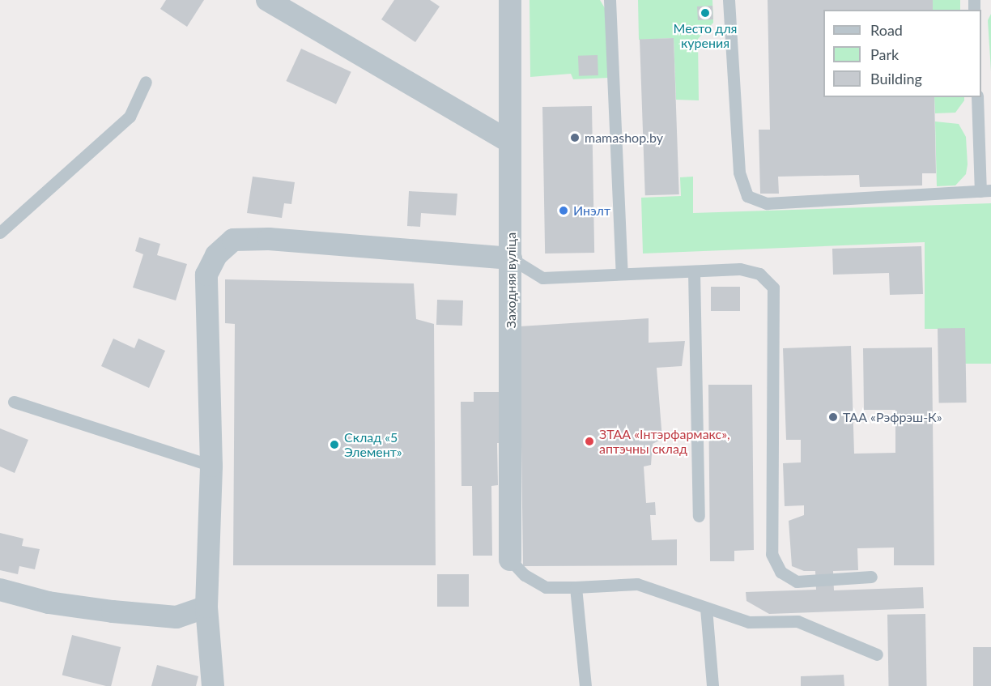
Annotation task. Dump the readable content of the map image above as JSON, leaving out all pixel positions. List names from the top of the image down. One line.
{"streets":{"street":["Заходняя вуліца"]},"places":["Место для курения","mamashop.by","Инэлт","ТАА «Рэфрэш-К»","ЗТАА «Інтэрфармакс», аптэчны склад","Склад «5 Элемент»"],"legend":["Road","Park","Building"]}
